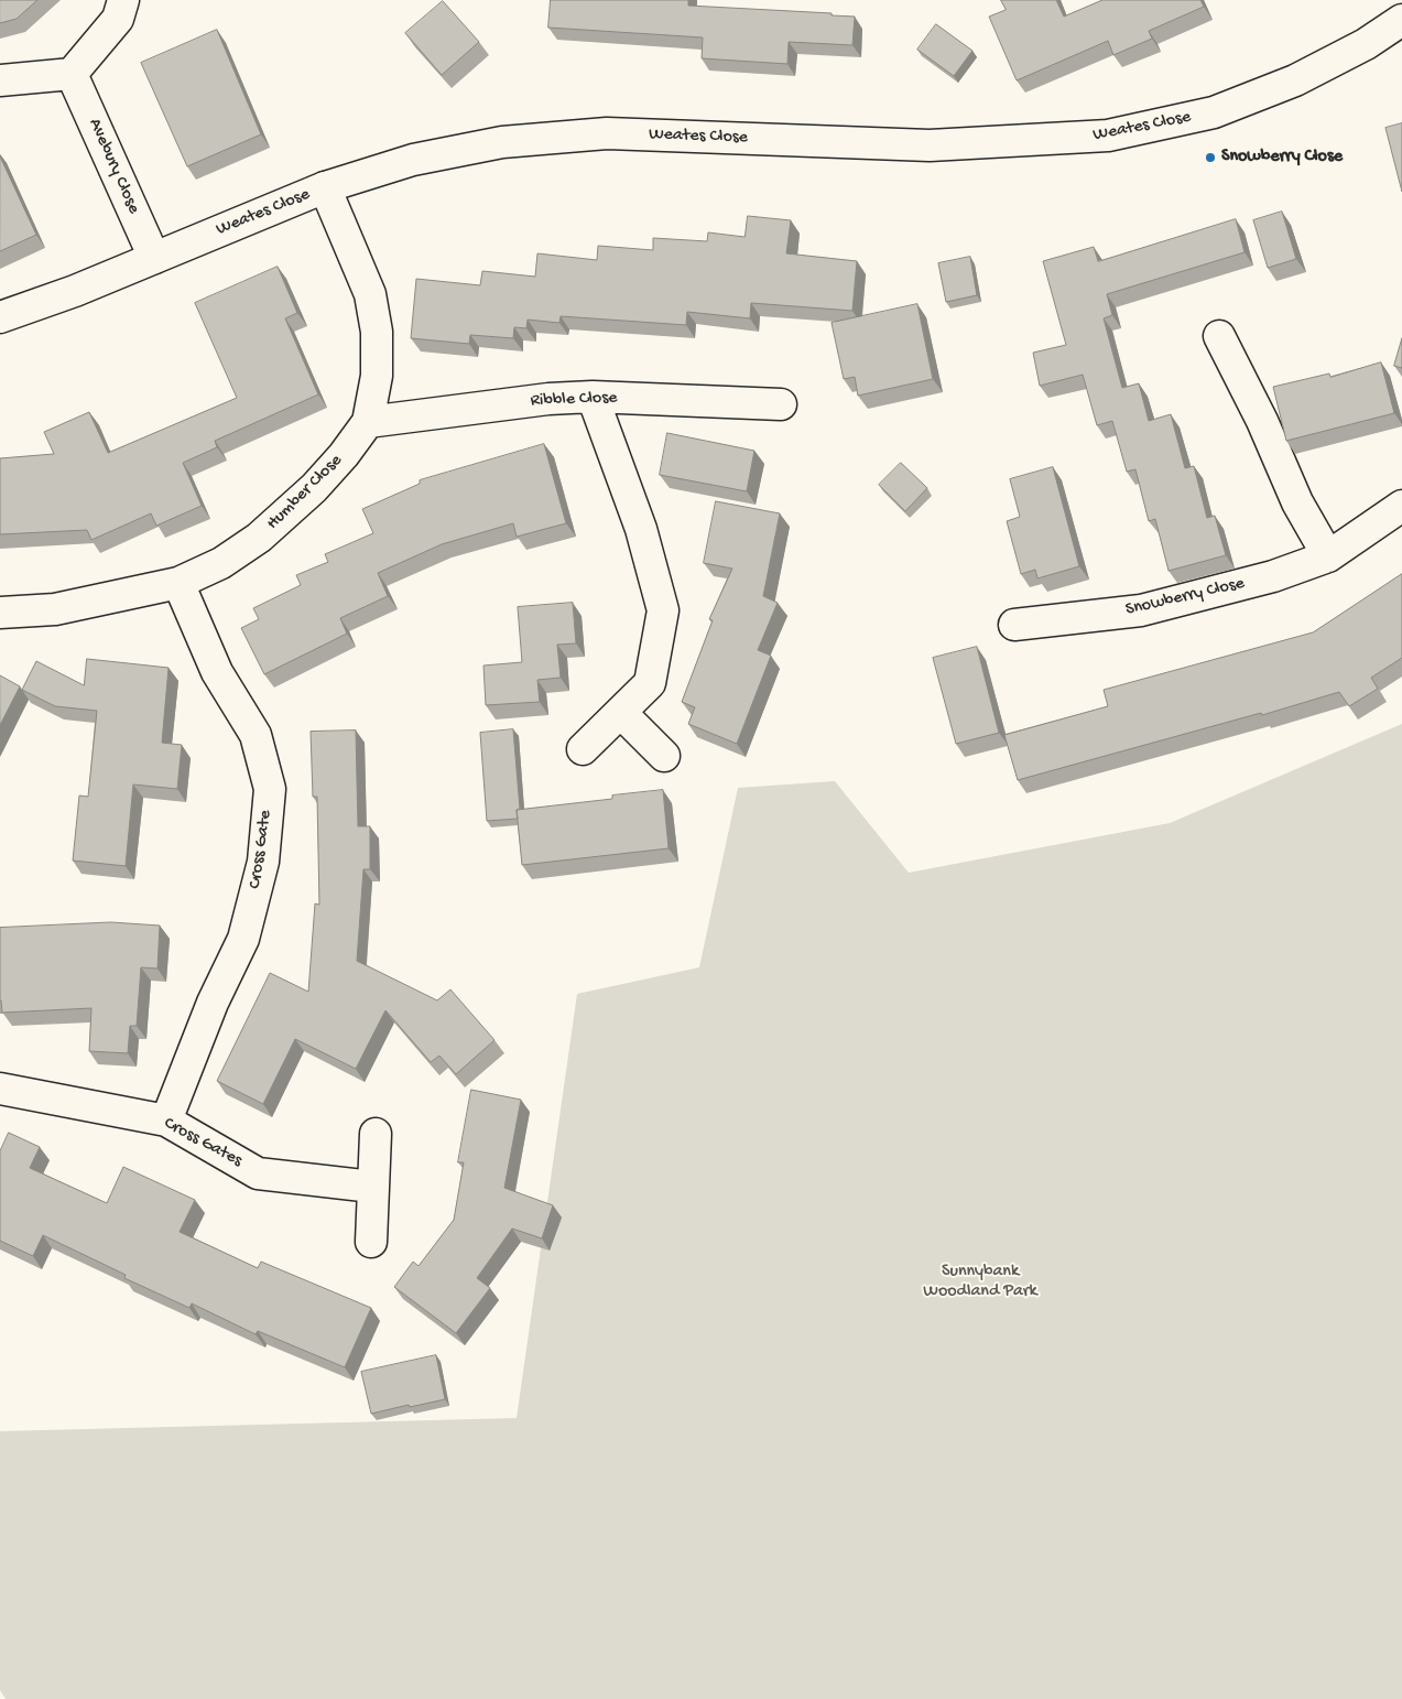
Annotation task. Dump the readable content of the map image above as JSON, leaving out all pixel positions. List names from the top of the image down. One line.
{"streets":{"street":["Weates Close","Avebury Close","Ribble Close","Humber Close","Snowberry Close","Cross Gate","Cross Gates"]},"crossings":[["Weates Close","Avebury Close"],["Weates Close","Humber Close"],["Ribble Close","Humber Close"],["Humber Close","Cross Gate"],["Cross Gate","Cross Gates"]],"parks":["Sunnybank Woodland Park"],"places":["Snowberry Close"]}
